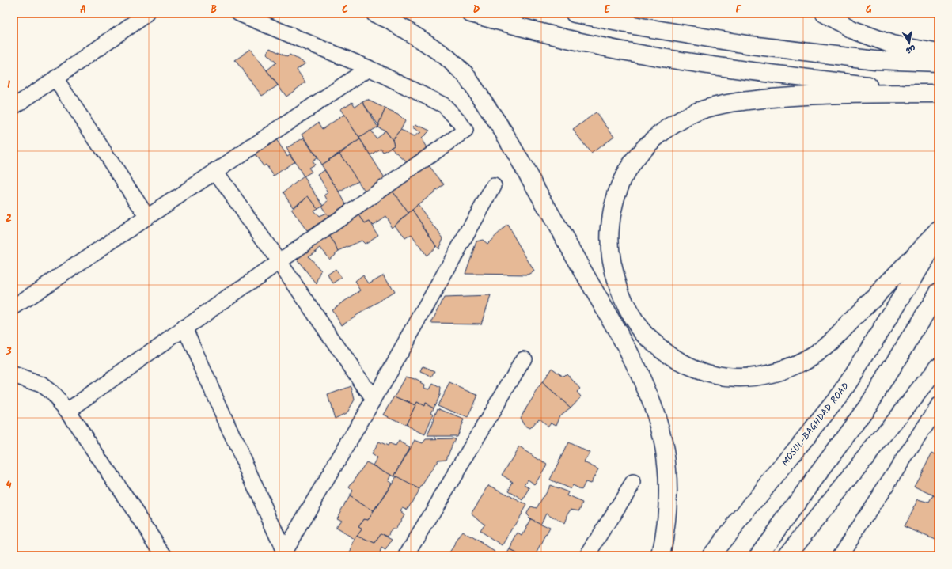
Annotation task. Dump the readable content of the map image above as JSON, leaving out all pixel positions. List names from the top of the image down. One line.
{"streets":{"highway":["MOSUL-BAGHDAD ROAD"]},"north":"bottom","grid":{"columns":["A","B","C","D","E","F","G"],"rows":["1","2","3","4"]}}
